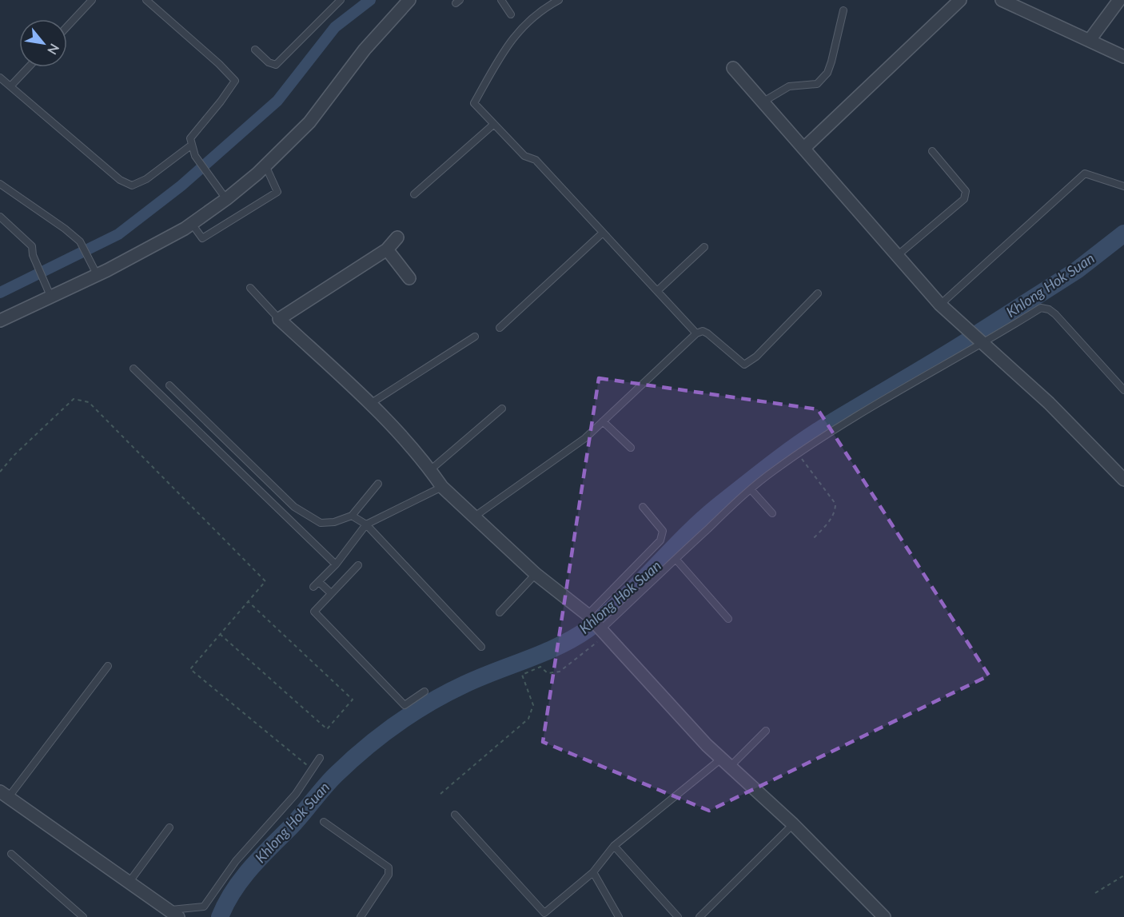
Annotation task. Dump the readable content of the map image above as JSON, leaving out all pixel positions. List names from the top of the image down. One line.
{"water":["Khlong Hok Suan"],"north":"bottom right"}
